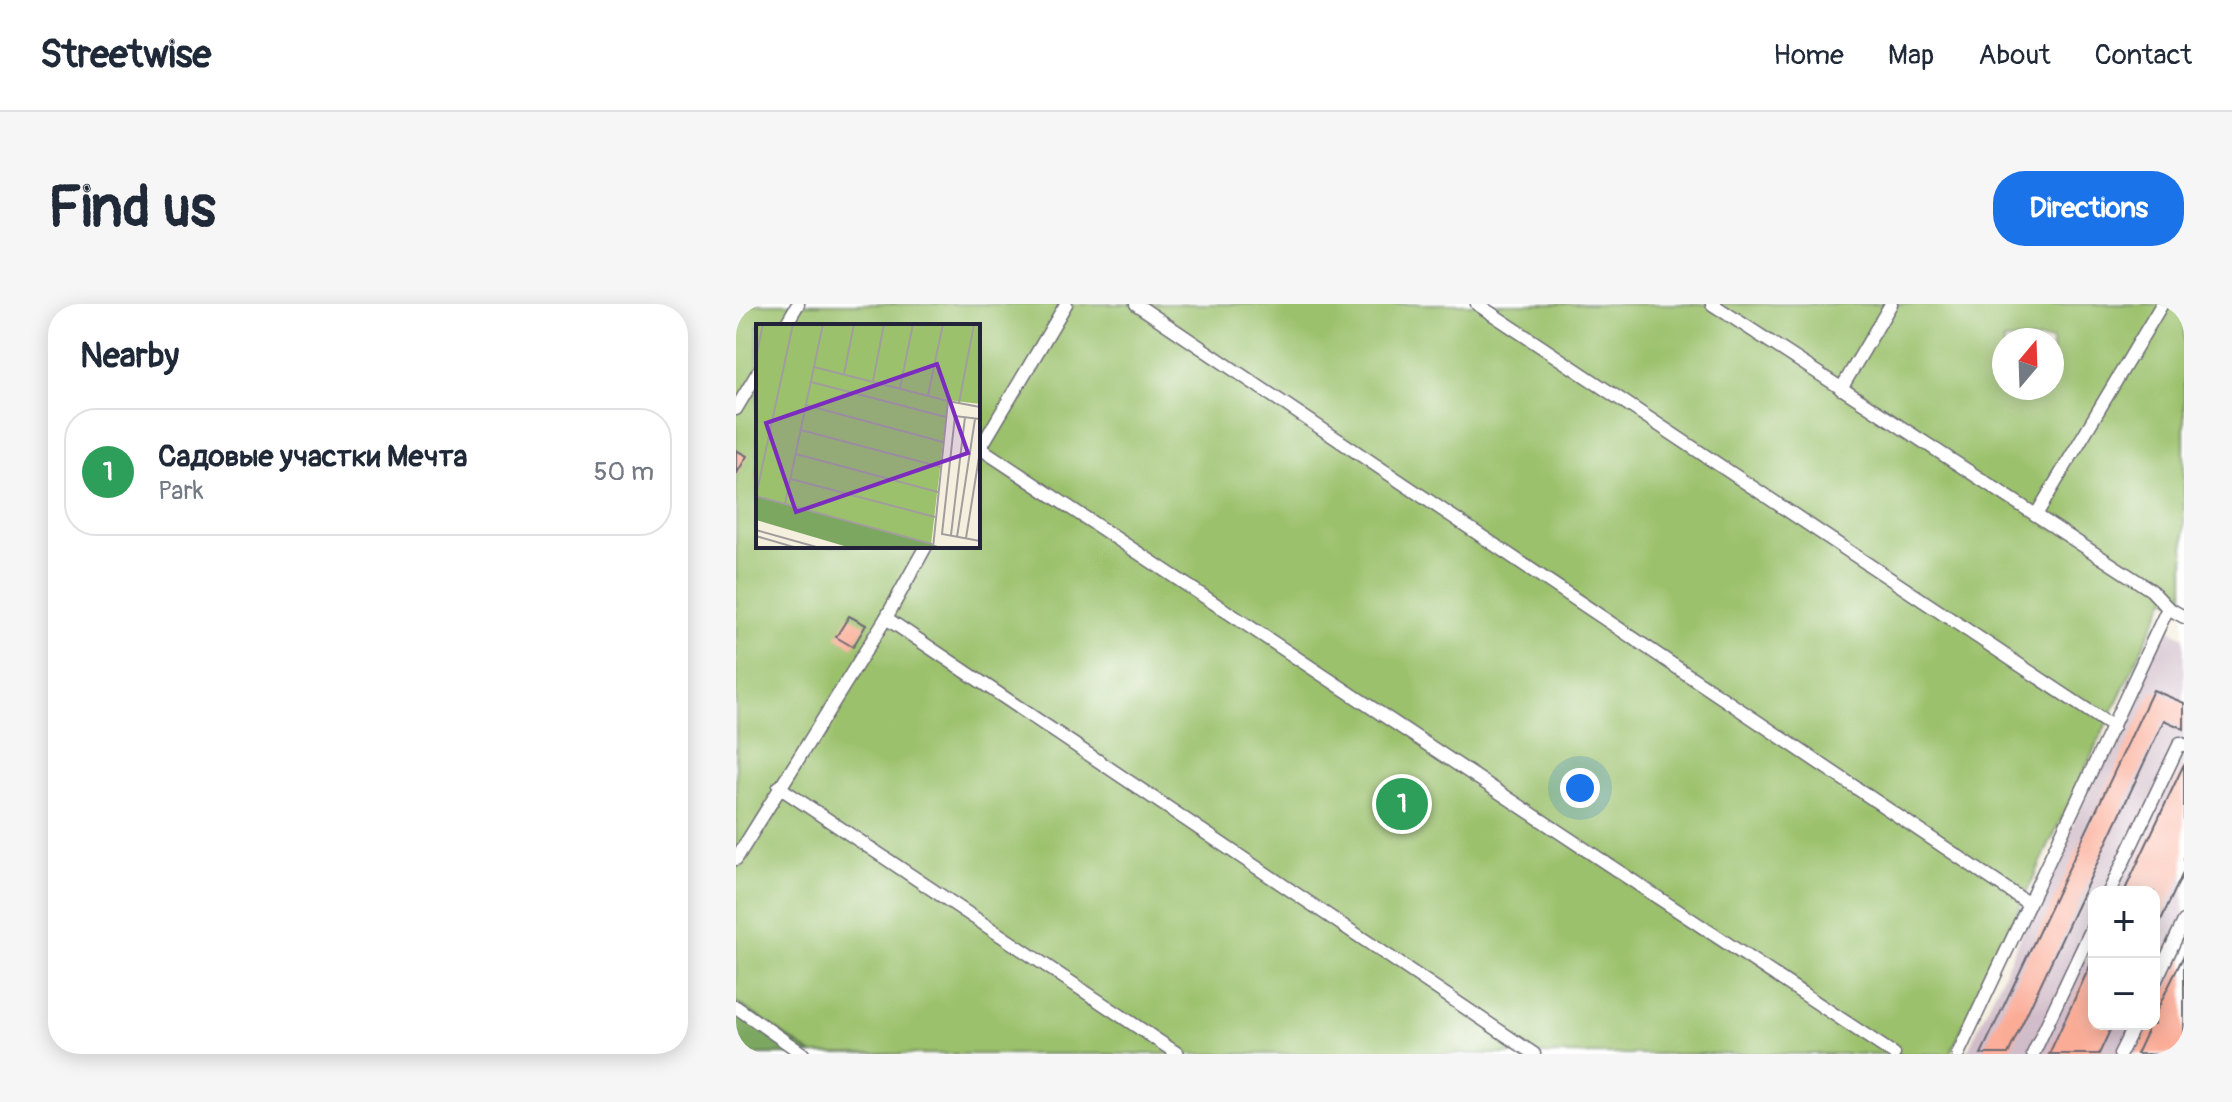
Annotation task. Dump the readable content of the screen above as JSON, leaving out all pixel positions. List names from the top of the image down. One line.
{"north":"top","page":{"header":"Streetwise","nav":["Home","Map","About","Contact"],"buttons":"Directions","title":"Find us","heading":"Nearby","list":[{"mark":"1","name":"Садовые участки Мечта","note":"Park","value":"50 m"}],"pins":"1","map_buttons":["+","−"]}}
